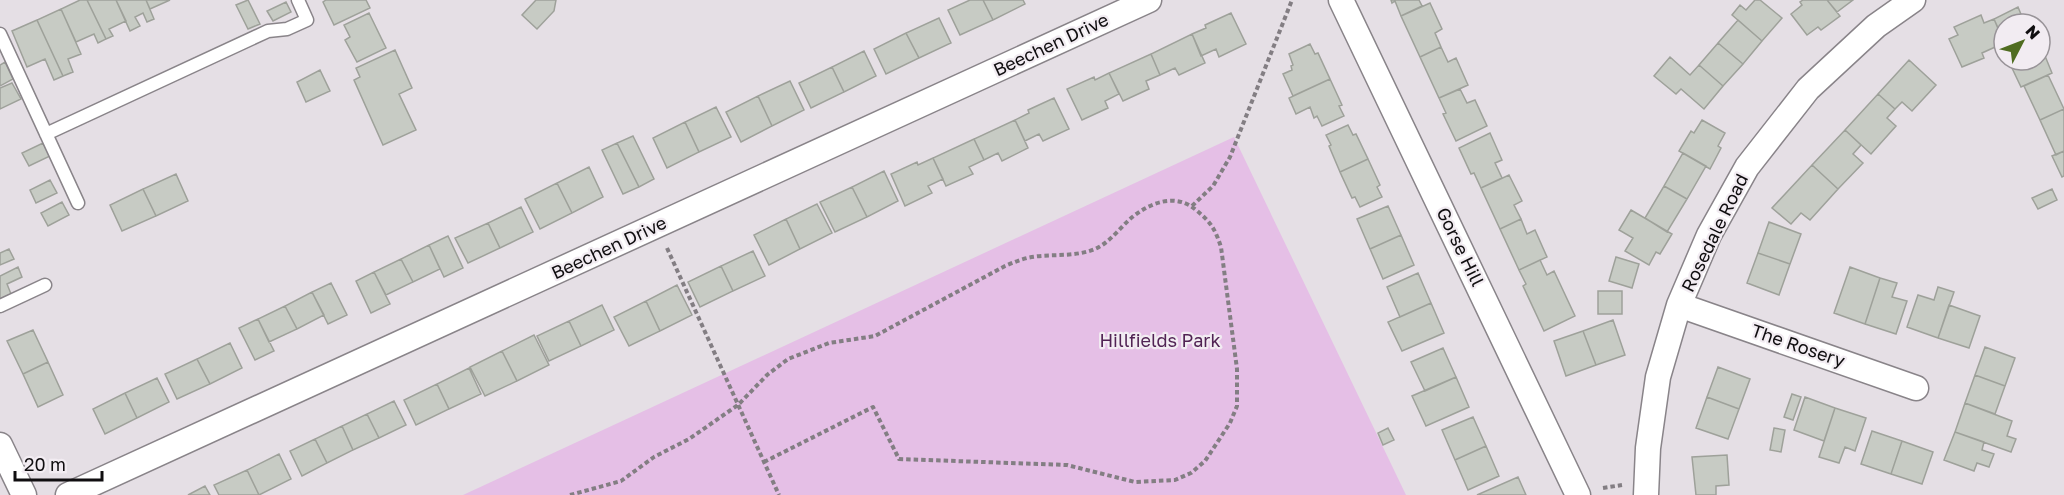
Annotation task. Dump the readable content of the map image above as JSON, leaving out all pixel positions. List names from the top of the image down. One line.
{"streets":{"street":["Beechen Drive","Rosedale Road","Gorse Hill","The Rosery"]},"crossings":[["Rosedale Road","The Rosery"]],"parks":["Hillfields Park"],"scale_bar":"20 m","north":"top right"}
